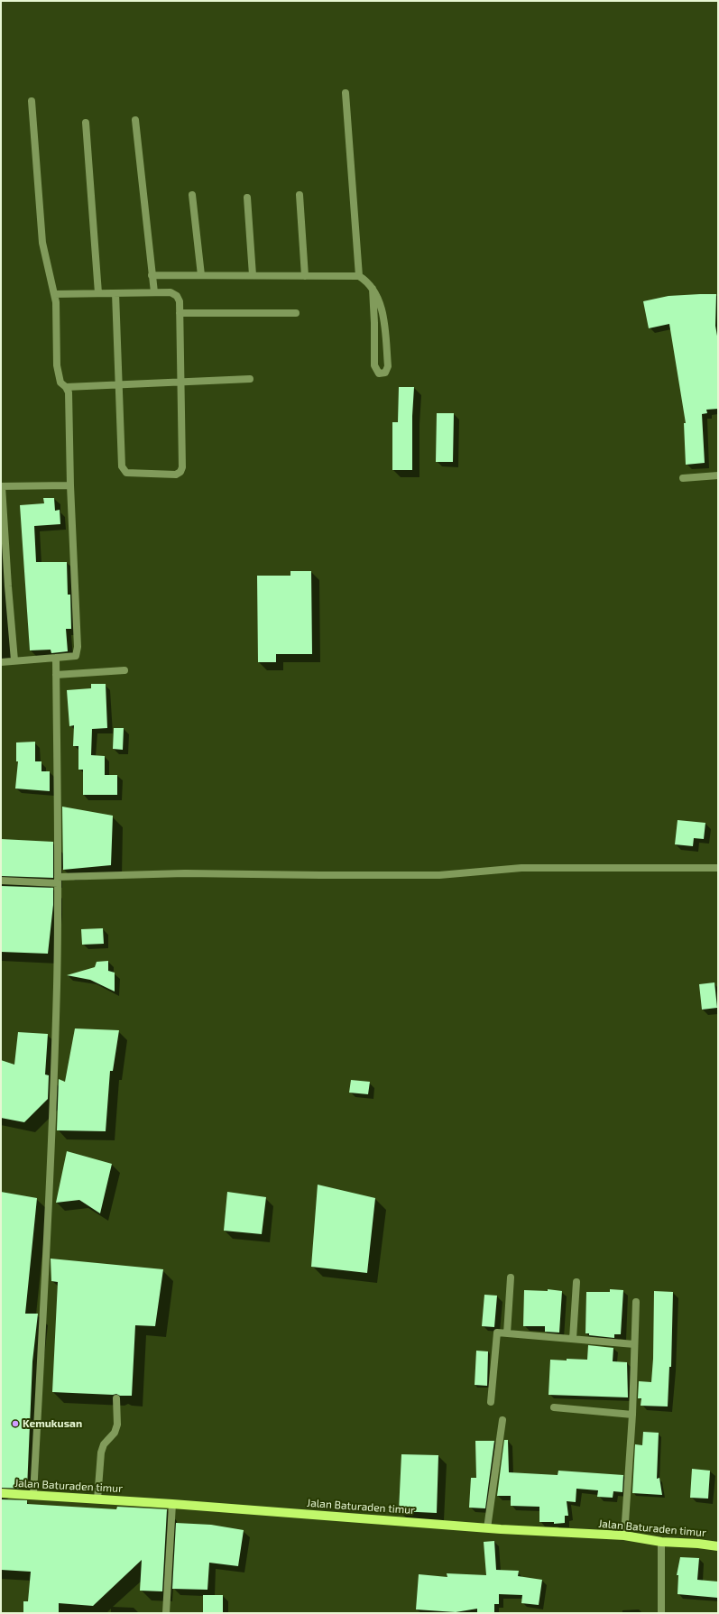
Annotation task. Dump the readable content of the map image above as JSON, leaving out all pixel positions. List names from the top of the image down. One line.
{"streets":{"main road":["Jalan Baturaden timur"]},"places":["Kemukusan"]}
